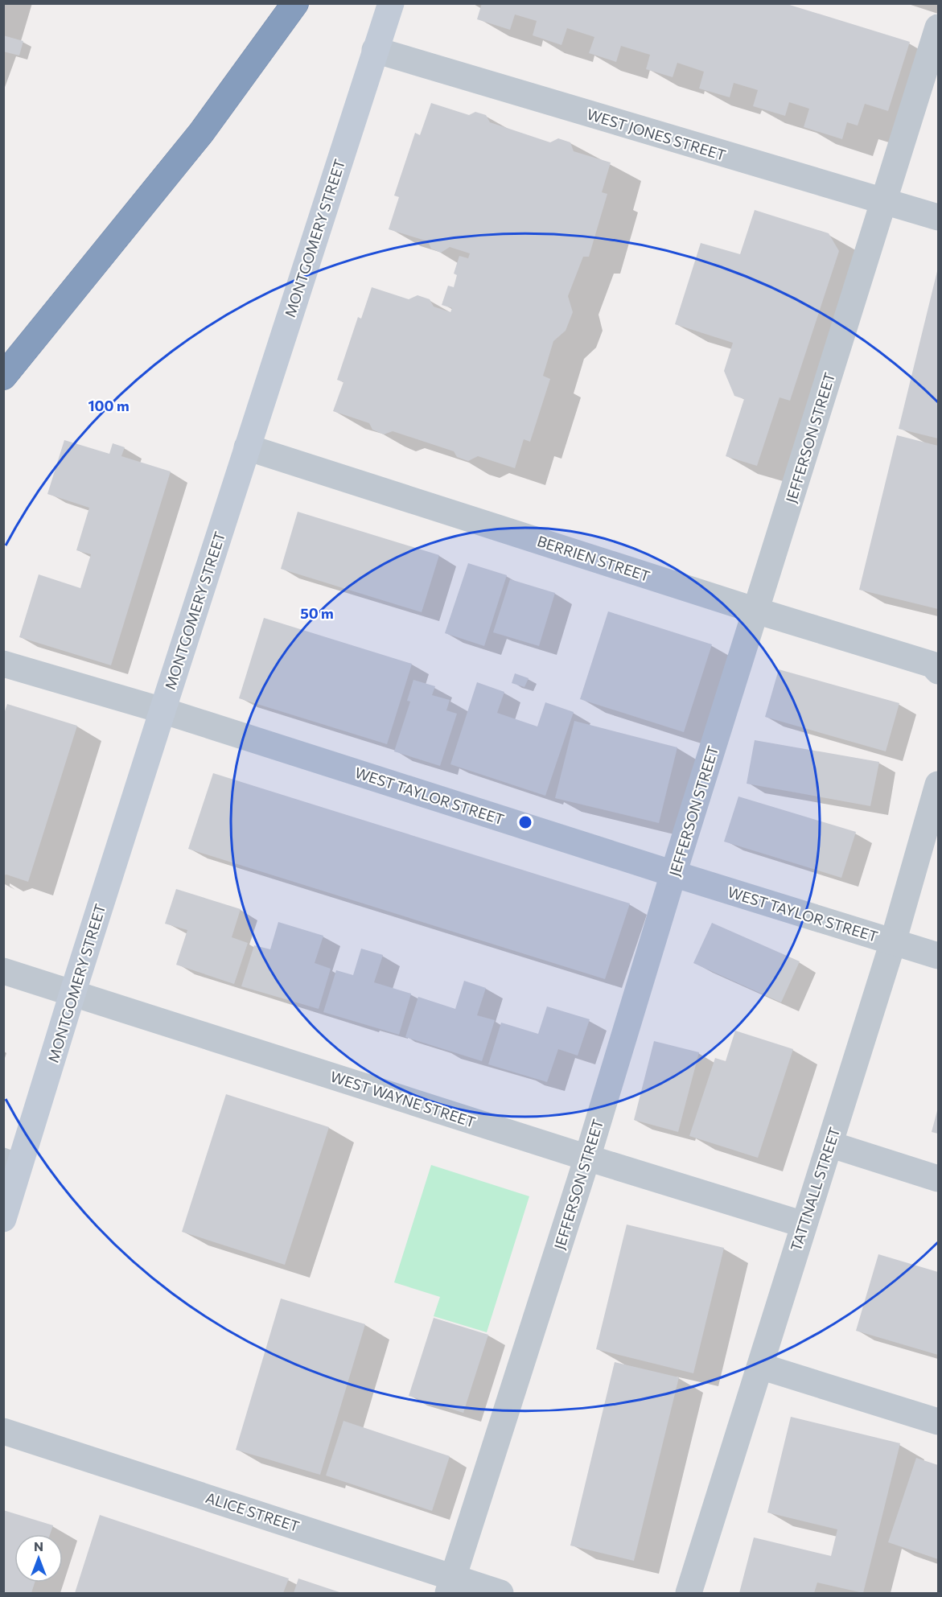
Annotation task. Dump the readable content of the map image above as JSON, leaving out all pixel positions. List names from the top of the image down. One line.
{"streets":{"main road":["MONTGOMERY STREET"],"street":["WEST JONES STREET","JEFFERSON STREET","BERRIEN STREET","WEST TAYLOR STREET","WEST WAYNE STREET","TATTNALL STREET","ALICE STREET"]},"crossings":[["WEST JONES STREET","MONTGOMERY STREET"],["WEST JONES STREET","JEFFERSON STREET"],["MONTGOMERY STREET","BERRIEN STREET"],["MONTGOMERY STREET","WEST TAYLOR STREET"],["MONTGOMERY STREET","WEST WAYNE STREET"],["JEFFERSON STREET","BERRIEN STREET"],["JEFFERSON STREET","WEST TAYLOR STREET"],["JEFFERSON STREET","WEST WAYNE STREET"],["JEFFERSON STREET","ALICE STREET"],["WEST TAYLOR STREET","TATTNALL STREET"],["WEST WAYNE STREET","TATTNALL STREET"]],"north":"top","rings":["100 m","50 m"]}
